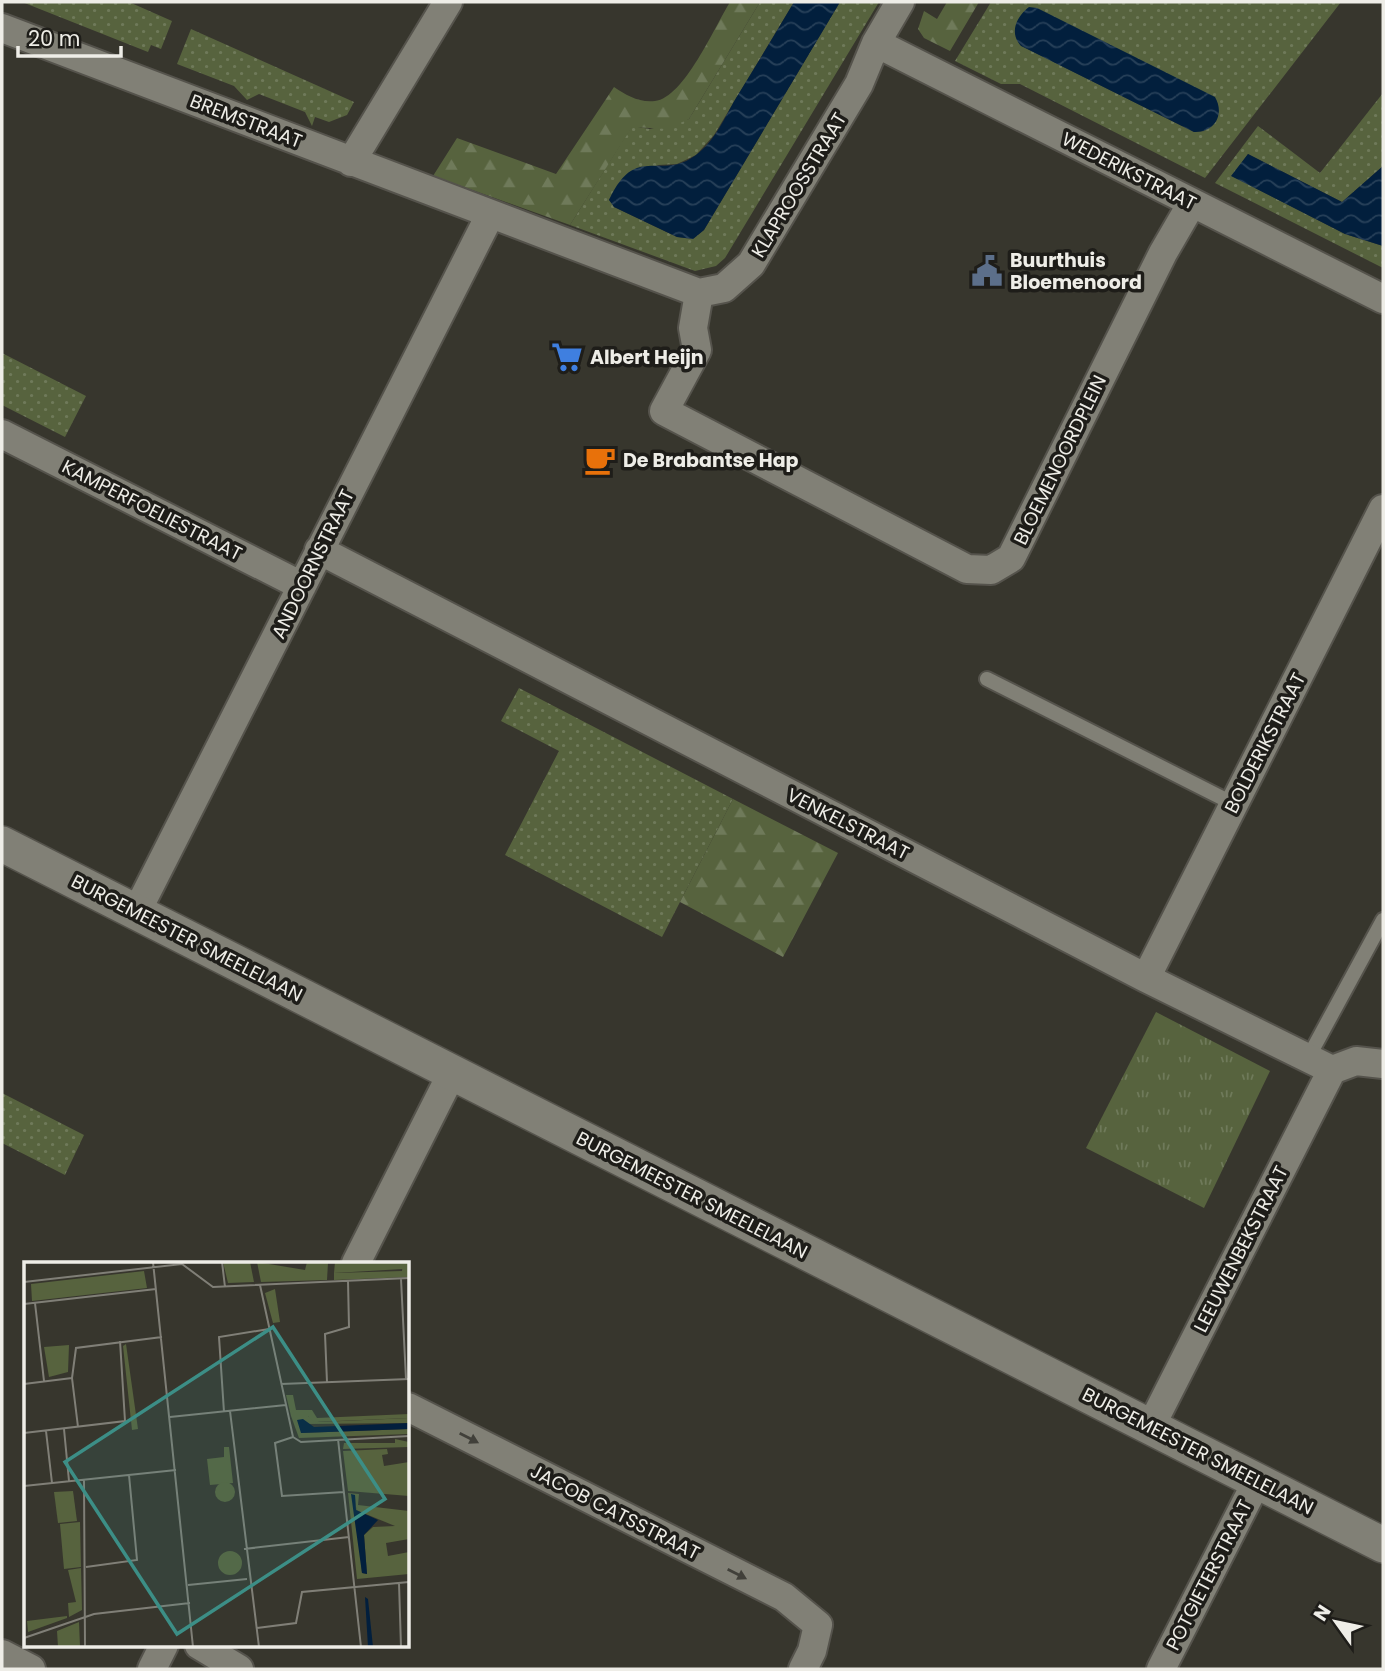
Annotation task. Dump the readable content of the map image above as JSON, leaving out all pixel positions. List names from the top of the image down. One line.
{"streets":{"street":["BREMSTRAAT","WEDERIKSTRAAT","KLAPROOSSTRAAT","BLOEMENOORDPLEIN","KAMPERFOELIESTRAAT","ANDOORNSTRAAT","BOLDERIKSTRAAT","VENKELSTRAAT","BURGEMEESTER SMEELELAAN","LEEUWENBEKSTRAAT","JACOB CATSSTRAAT","POTGIETERSTRAAT"]},"crossings":[["BREMSTRAAT","ANDOORNSTRAAT"],["WEDERIKSTRAAT","KLAPROOSSTRAAT"],["WEDERIKSTRAAT","BLOEMENOORDPLEIN"],["KLAPROOSSTRAAT","BLOEMENOORDPLEIN"],["KAMPERFOELIESTRAAT","ANDOORNSTRAAT"],["ANDOORNSTRAAT","VENKELSTRAAT"],["ANDOORNSTRAAT","BURGEMEESTER SMEELELAAN"],["BOLDERIKSTRAAT","VENKELSTRAAT"],["VENKELSTRAAT","LEEUWENBEKSTRAAT"],["BURGEMEESTER SMEELELAAN","LEEUWENBEKSTRAAT"],["BURGEMEESTER SMEELELAAN","POTGIETERSTRAAT"]],"one_way":["JACOB CATSSTRAAT"],"places":{"public building":["Buurthuis Bloemenoord"],"supermarket":["Albert Heijn"],"cafe":["De Brabantse Hap"]},"scale_bar":"20 m","north":"top left"}
